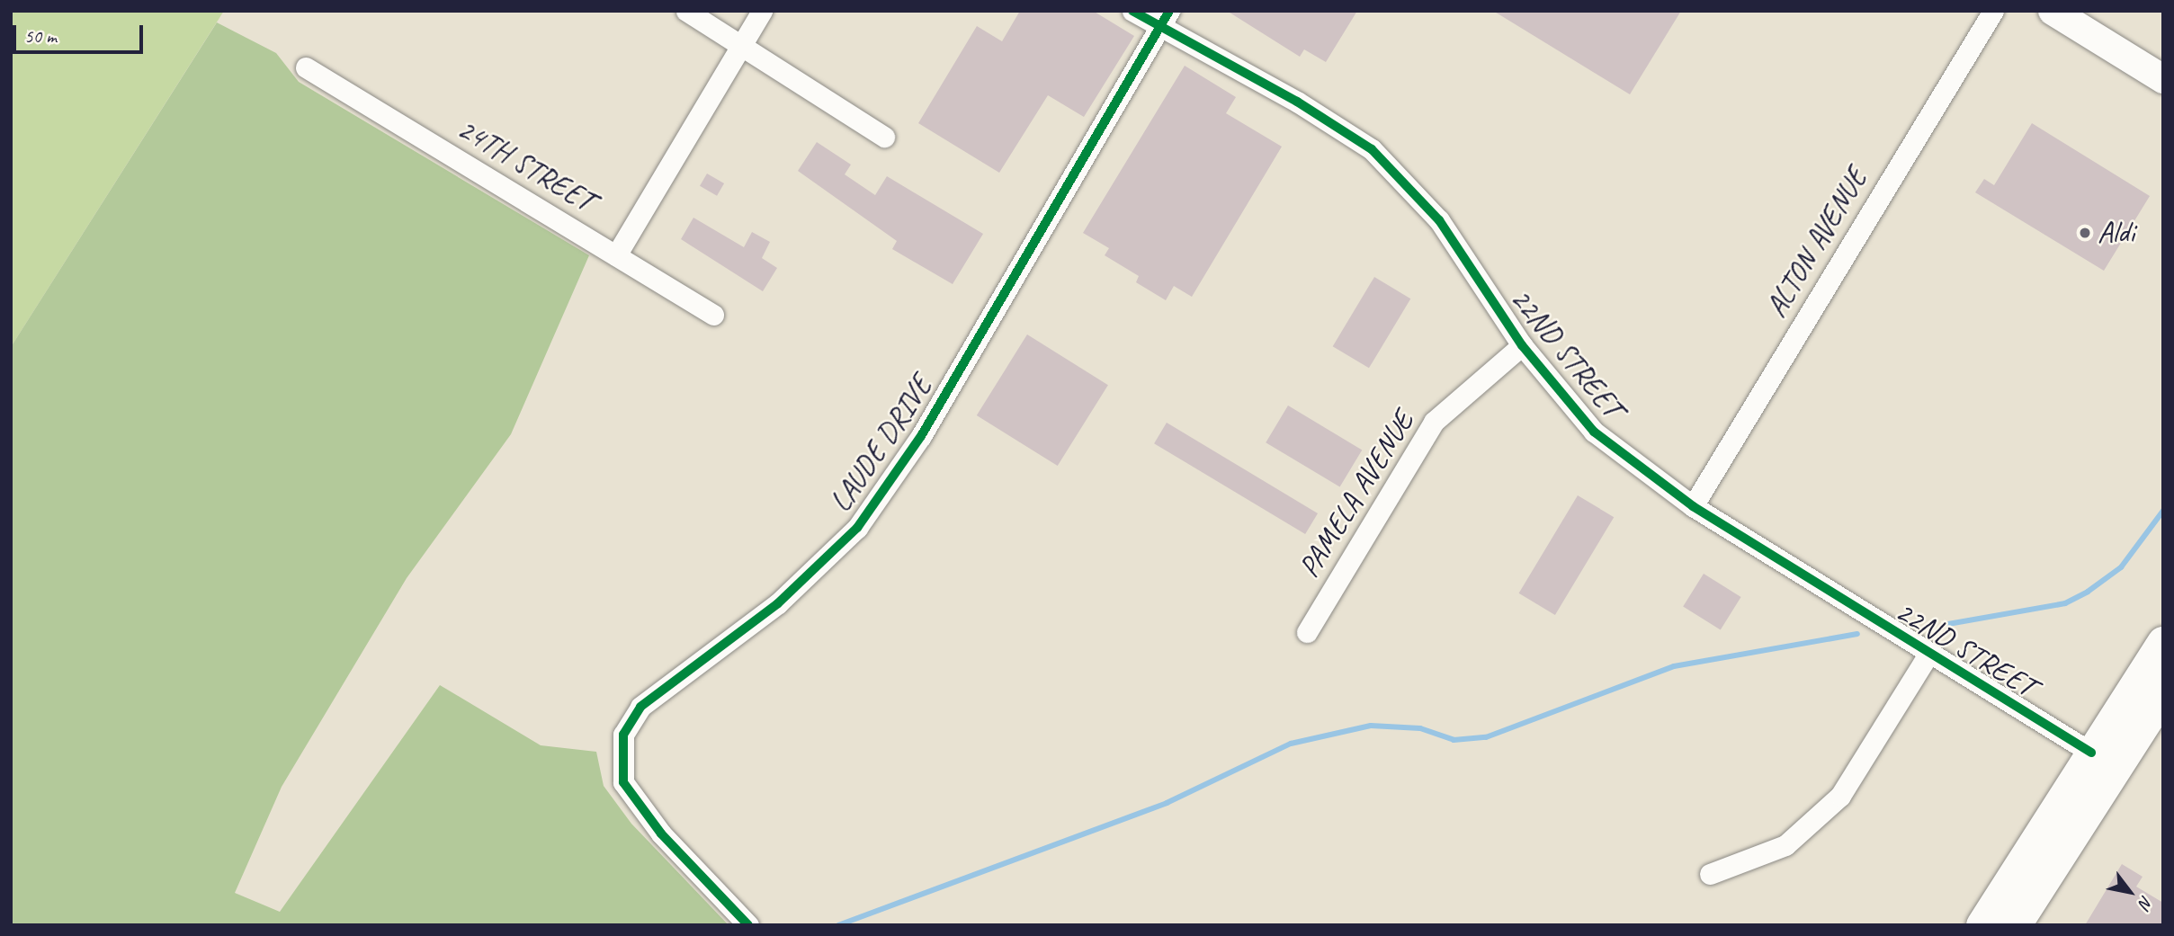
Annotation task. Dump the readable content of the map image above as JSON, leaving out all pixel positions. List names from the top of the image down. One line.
{"streets":{"street":["24TH STREET","ALTON AVENUE","22ND STREET","LAUDE DRIVE","PAMELA AVENUE"]},"crossings":[["ALTON AVENUE","22ND STREET"],["22ND STREET","LAUDE DRIVE"],["22ND STREET","PAMELA AVENUE"]],"places":["Aldi"],"scale_bar":"50 m","north":"bottom right"}
